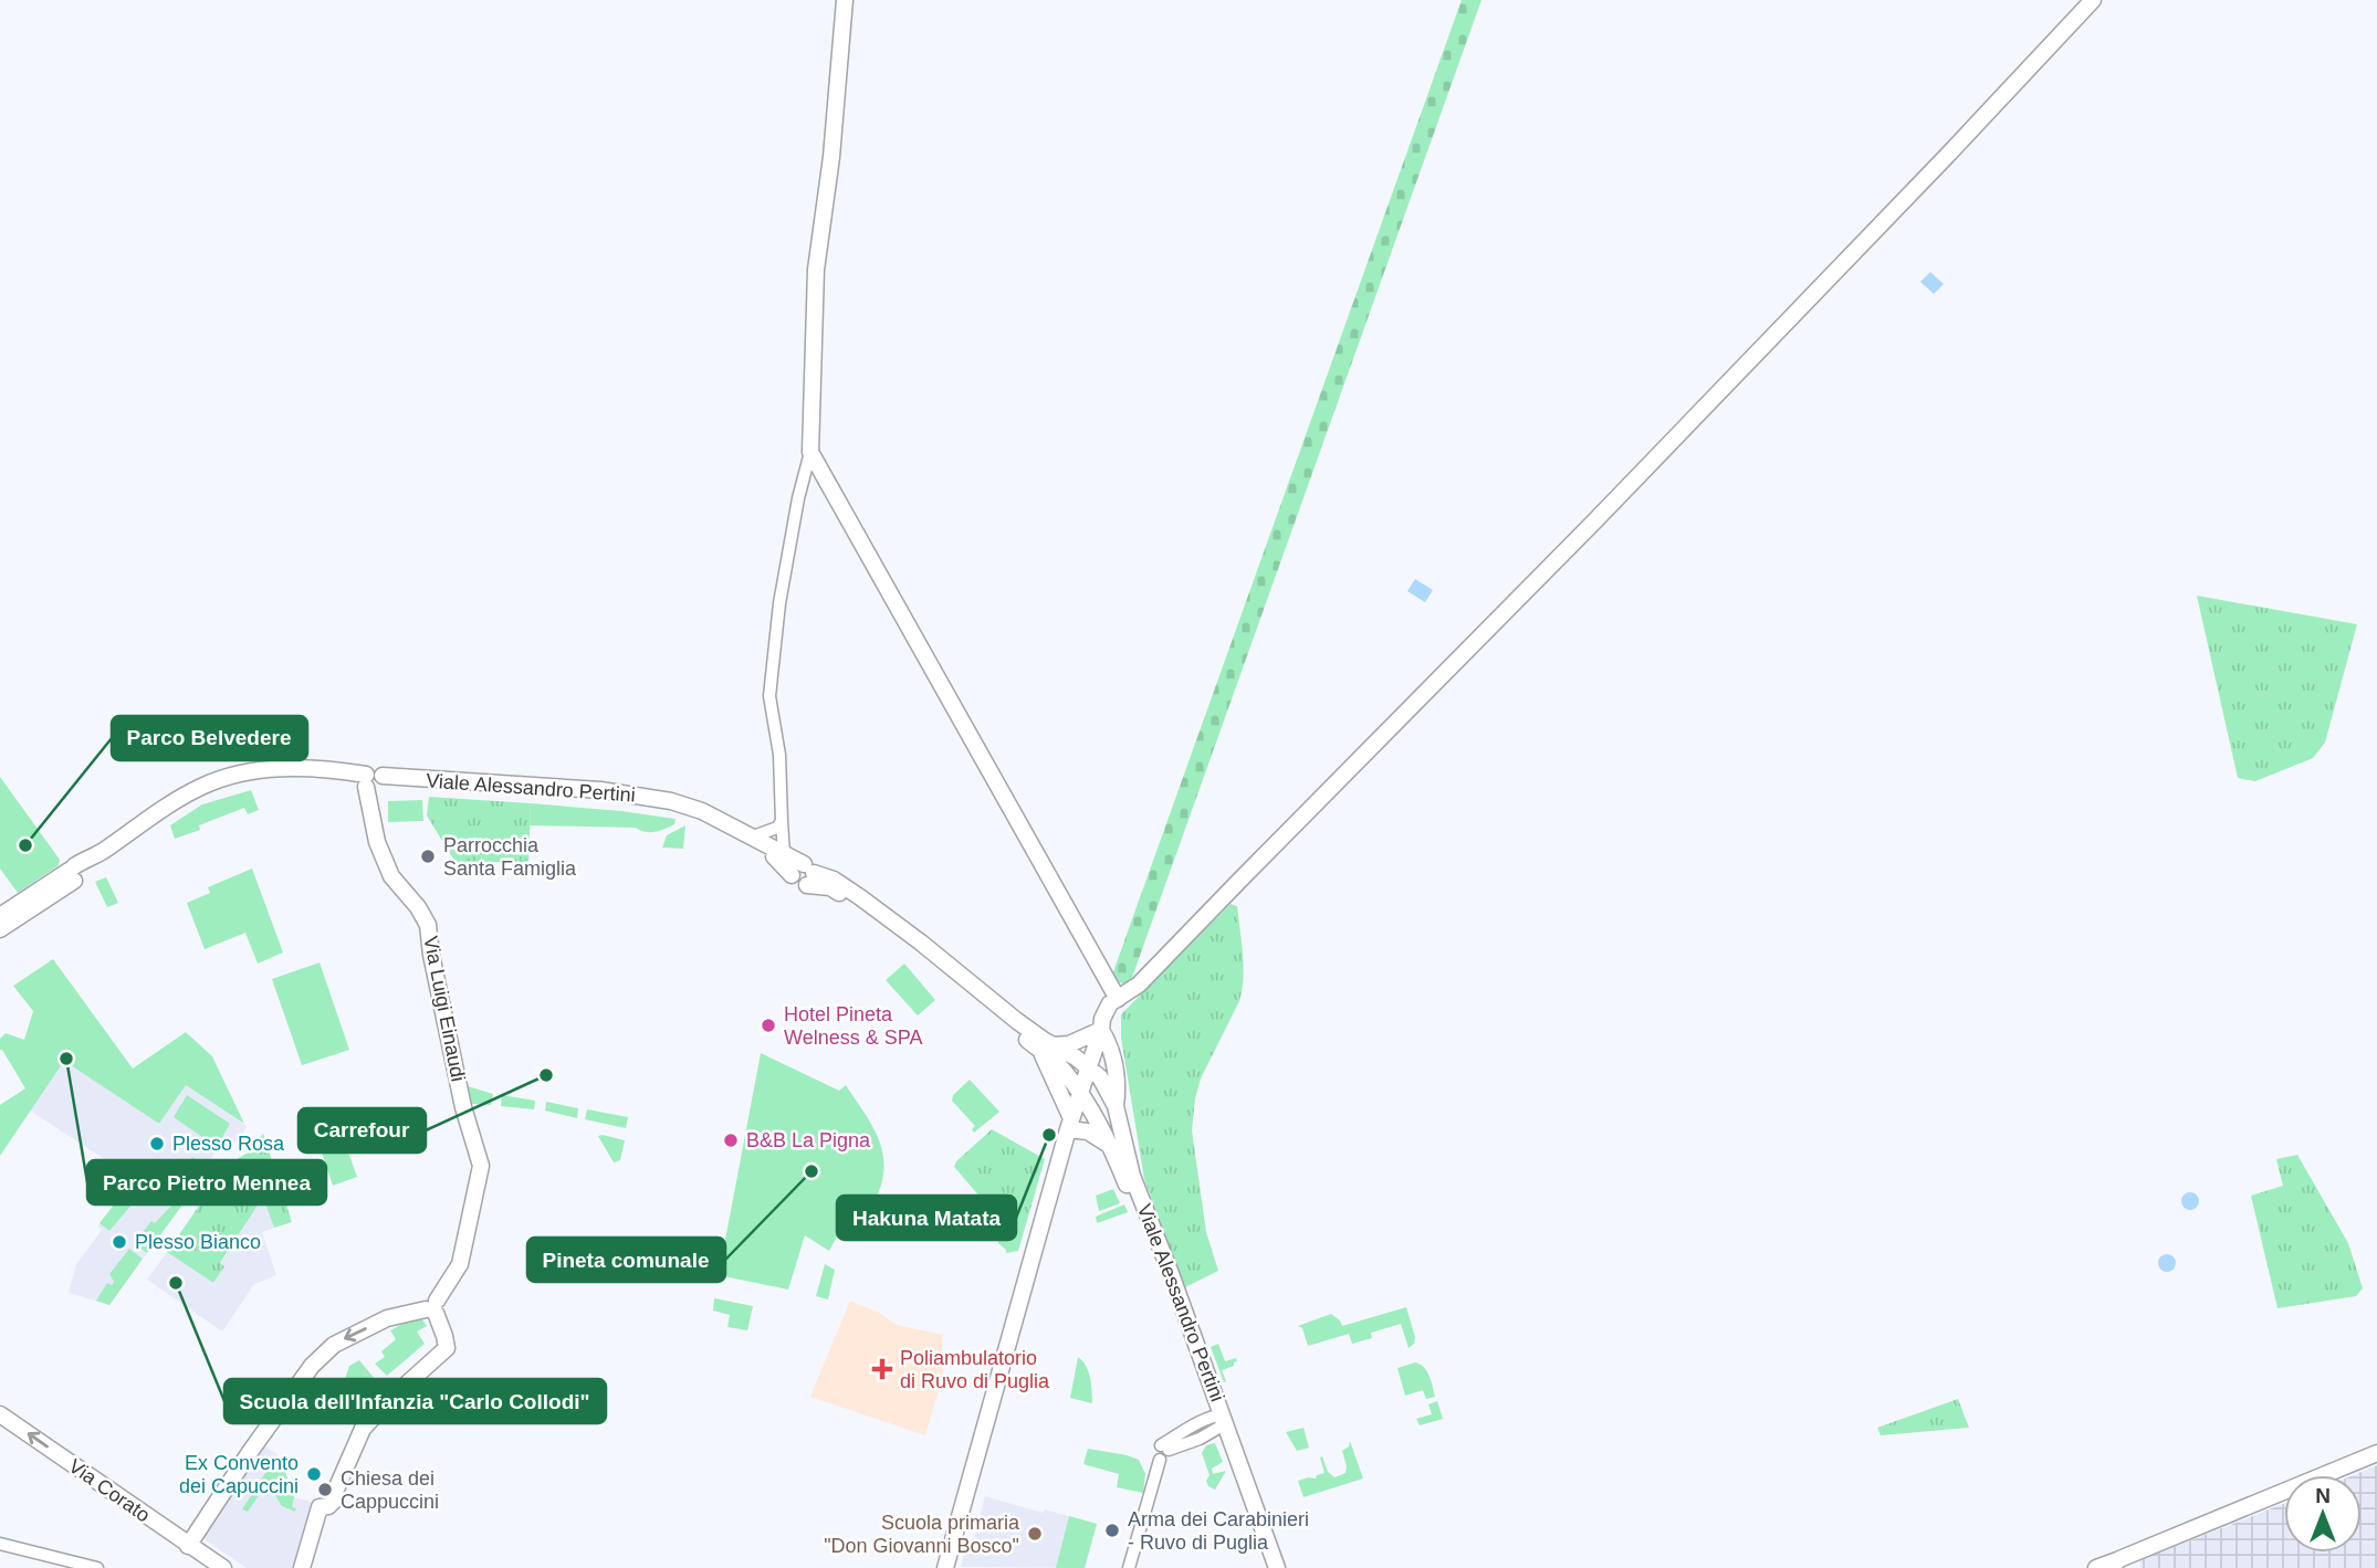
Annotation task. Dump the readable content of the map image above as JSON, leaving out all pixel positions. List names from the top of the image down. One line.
{"streets":{"main road":["Viale Alessandro Pertini","Via Luigi Einaudi","Via Corato"]},"crossings":[["Viale Alessandro Pertini","Via Luigi Einaudi"]],"one_way":["Via Corato"],"places":{"other":["Parco Belvedere","Parrocchia Santa Famiglia","Hotel Pineta Welness & SPA","Parco Pietro Mennea","Carrefour","Hakuna Matata","B&B La Pigna","Plesso Rosa","Pineta comunale","Plesso Bianco","Scuola dell'Infanzia \"Carlo Collodi\"","Ex Convento dei Capuccini","Chiesa dei Cappuccini","Arma dei Carabinieri - Ruvo di Puglia","Scuola primaria \"Don Giovanni Bosco\""],"health":["Poliambulatorio di Ruvo di Puglia"]},"north":"top"}
